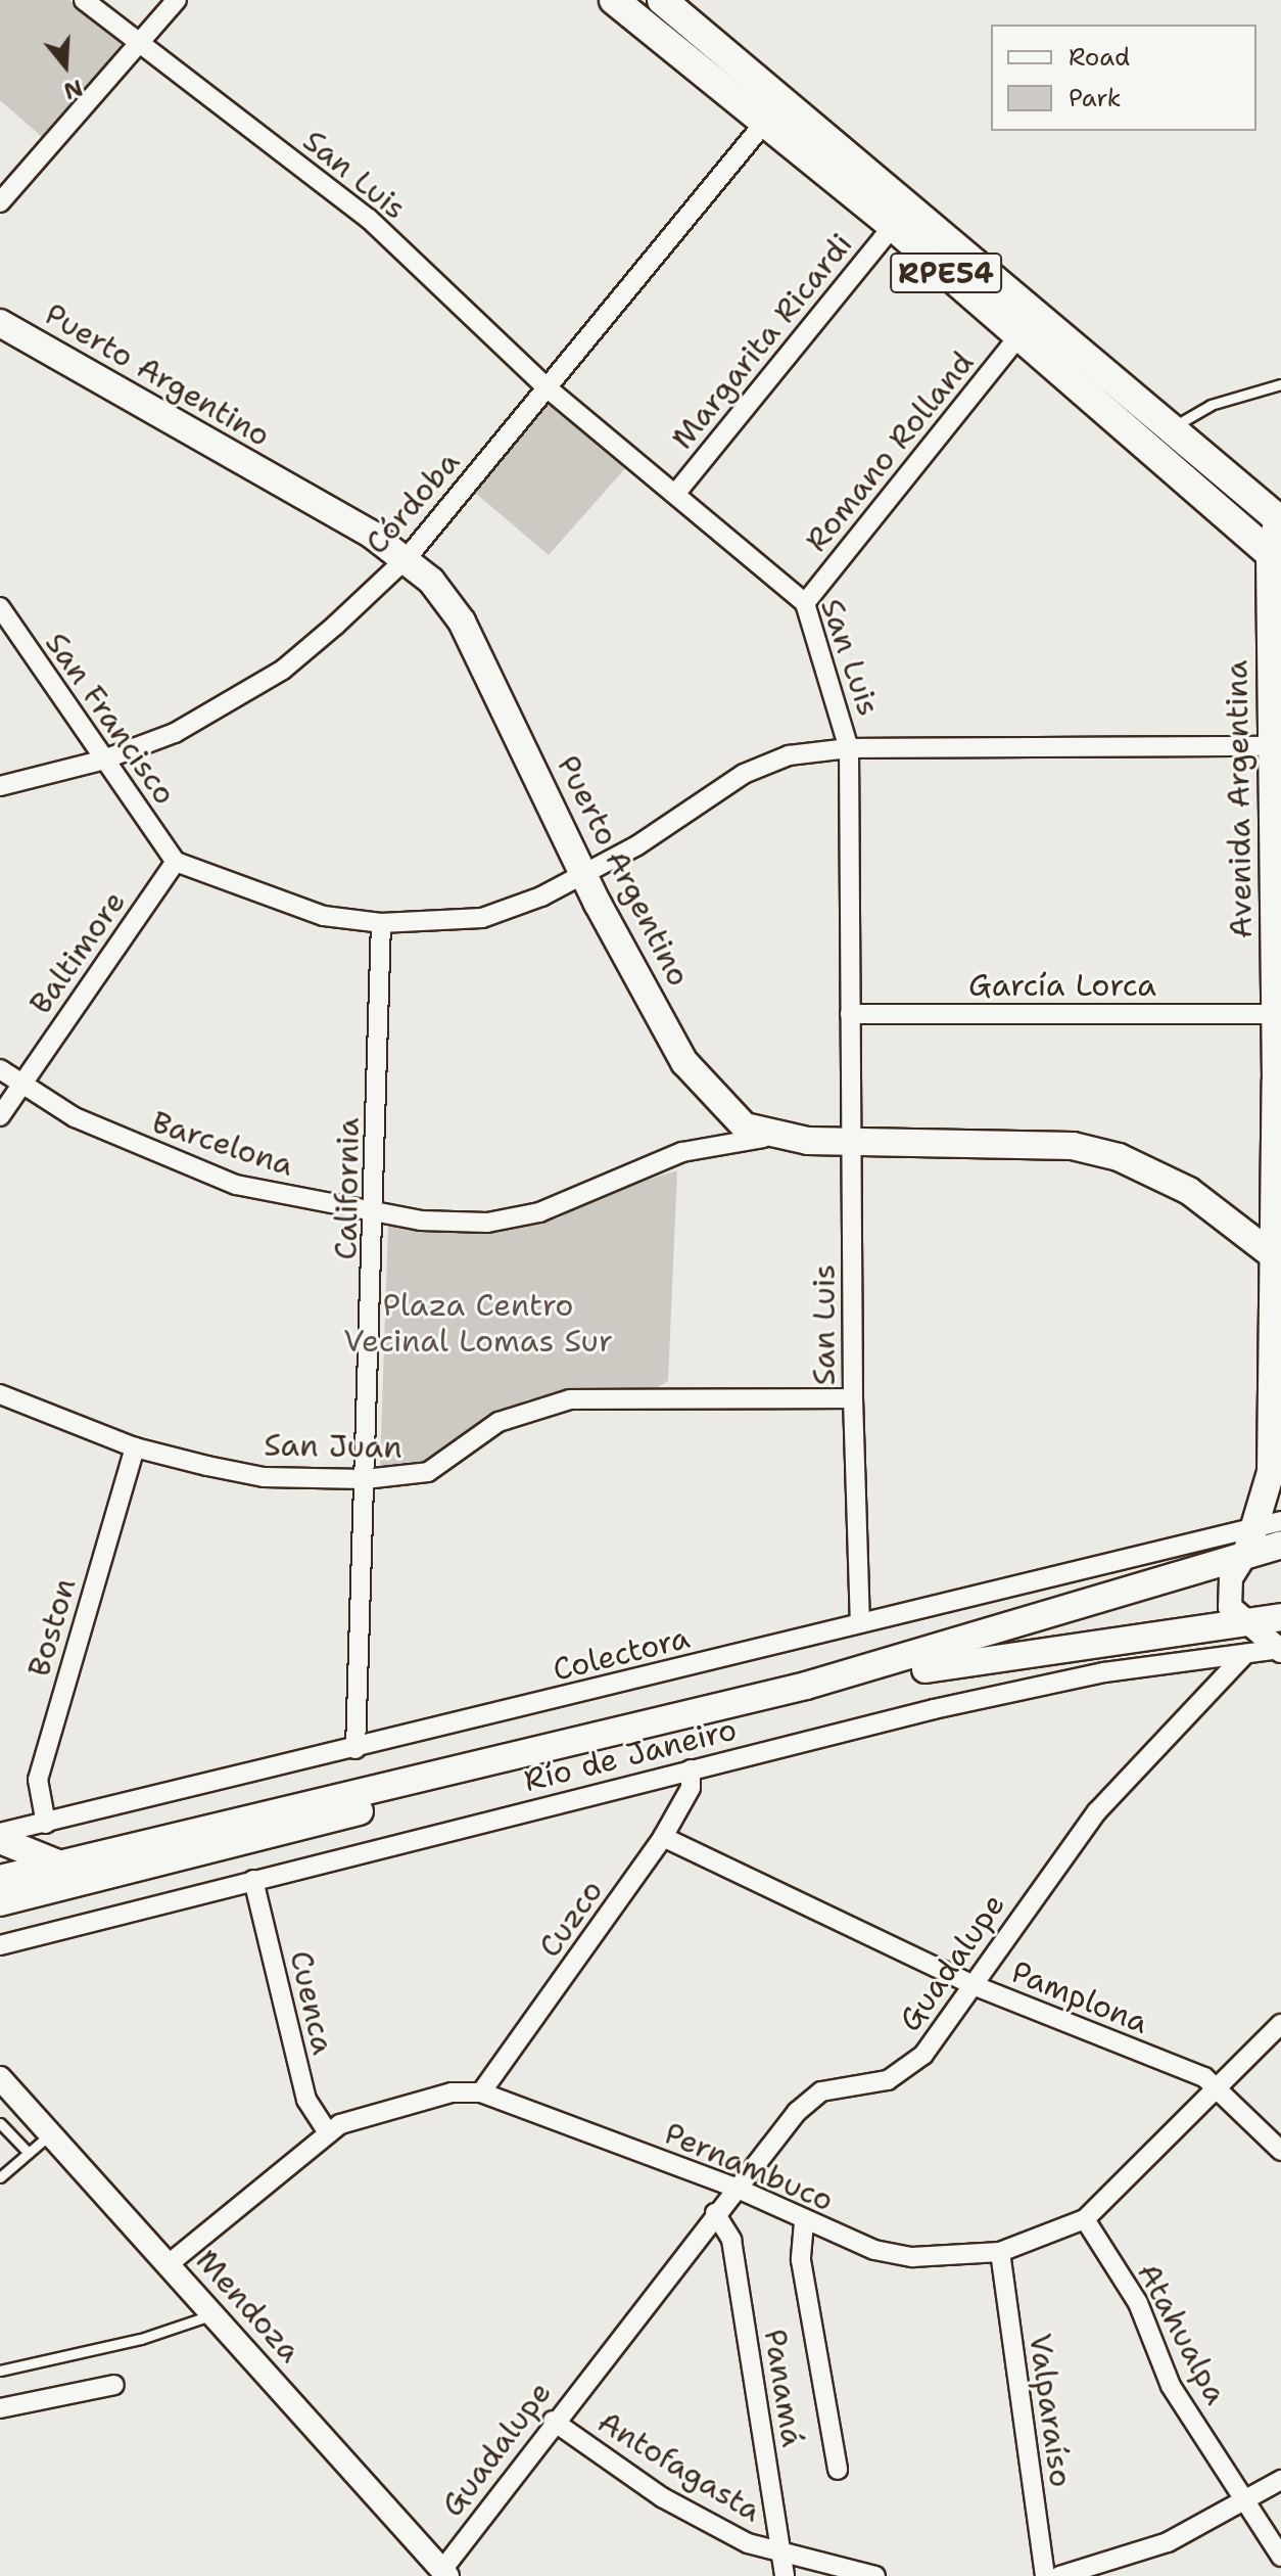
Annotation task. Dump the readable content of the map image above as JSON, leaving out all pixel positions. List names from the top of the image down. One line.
{"streets":{"main road":["RPE54","Puerto Argentino","Avenida Argentina"],"street":["San Luis","Margarita Ricardi","Romano Rolland","Córdoba","San Francisco","Baltimore","García Lorca","Barcelona","California","San Juan","Boston","Colectora","Río de Janeiro","Cuzco","Guadalupe","Pamplona","Cuenca","Pernambuco","Mendoza","Atahualpa","Panamá","Valparaíso","Antofagasta"]},"crossings":[["San Luis","Margarita Ricardi"],["San Luis","Puerto Argentino"],["San Luis","Romano Rolland"],["San Luis","Córdoba"],["San Luis","García Lorca"],["San Luis","San Juan"],["San Luis","Colectora"],["RPE54","Margarita Ricardi"],["RPE54","Romano Rolland"],["RPE54","Córdoba"],["RPE54","Avenida Argentina"],["Puerto Argentino","Córdoba"],["Puerto Argentino","Avenida Argentina"],["Puerto Argentino","Barcelona"],["Córdoba","San Francisco"],["San Francisco","Baltimore"],["Avenida Argentina","García Lorca"],["Avenida Argentina","Colectora"],["Baltimore","Barcelona"],["Barcelona","California"],["California","San Juan"],["California","Colectora"],["San Juan","Boston"],["Boston","Colectora"],["Río de Janeiro","Cuzco"],["Río de Janeiro","Guadalupe"],["Río de Janeiro","Cuenca"],["Cuzco","Pamplona"],["Cuzco","Pernambuco"],["Guadalupe","Pamplona"],["Guadalupe","Pernambuco"],["Guadalupe","Mendoza"],["Guadalupe","Panamá"],["Guadalupe","Antofagasta"],["Pamplona","Pernambuco"],["Cuenca","Pernambuco"],["Pernambuco","Mendoza"],["Pernambuco","Atahualpa"],["Pernambuco","Valparaíso"],["Panamá","Antofagasta"]],"parks":["Plaza Centro Vecinal Lomas Sur"],"legend":["Road","Park"],"north":"bottom"}
